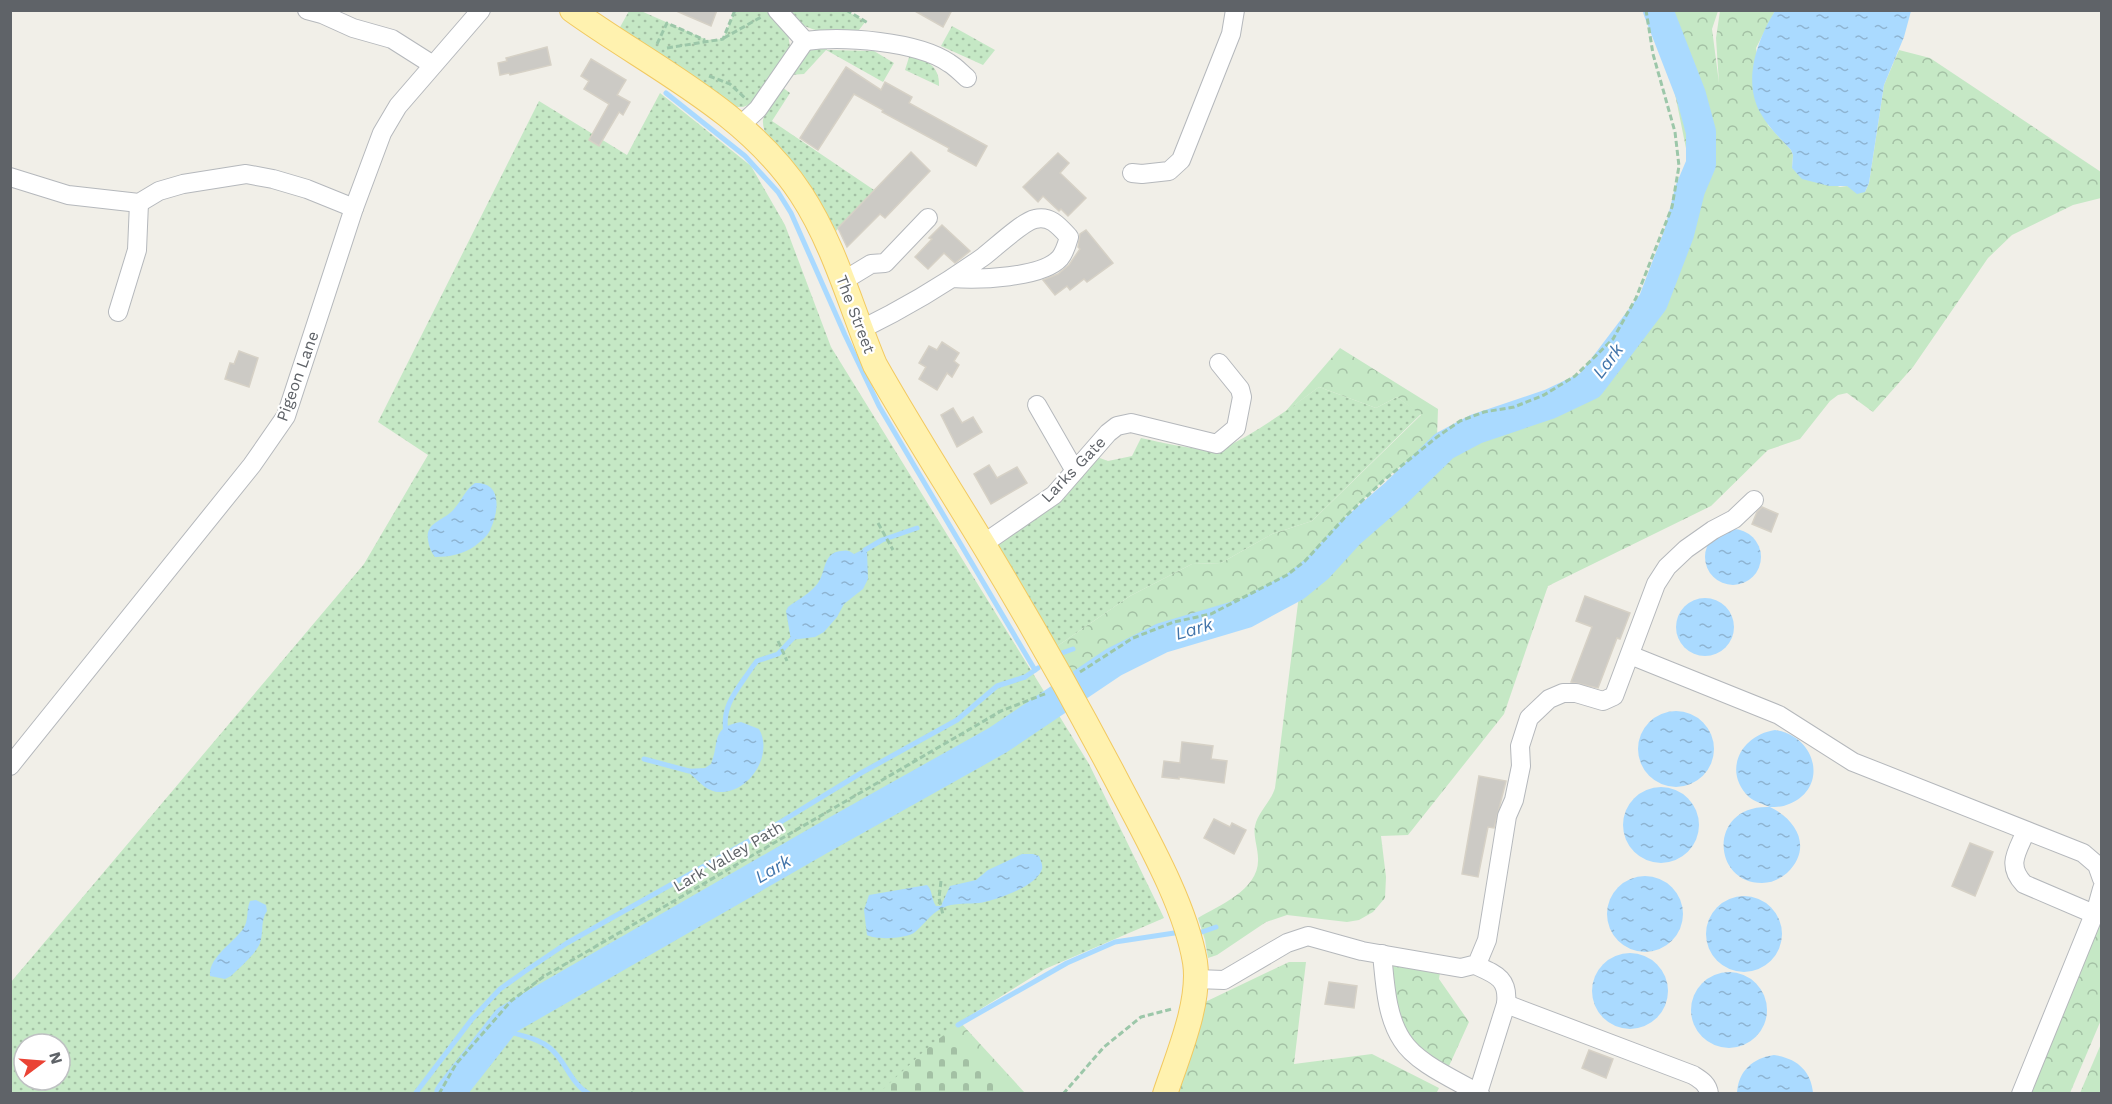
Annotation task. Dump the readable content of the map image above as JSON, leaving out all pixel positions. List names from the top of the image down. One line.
{"streets":{"main road":["The Street"],"street":["Pigeon Lane","Larks Gate"],"path":["Lark Valley Path"]},"crossings":[["The Street","Larks Gate"],["The Street","Lark Valley Path"]],"water":["Lark"],"north":"right"}
